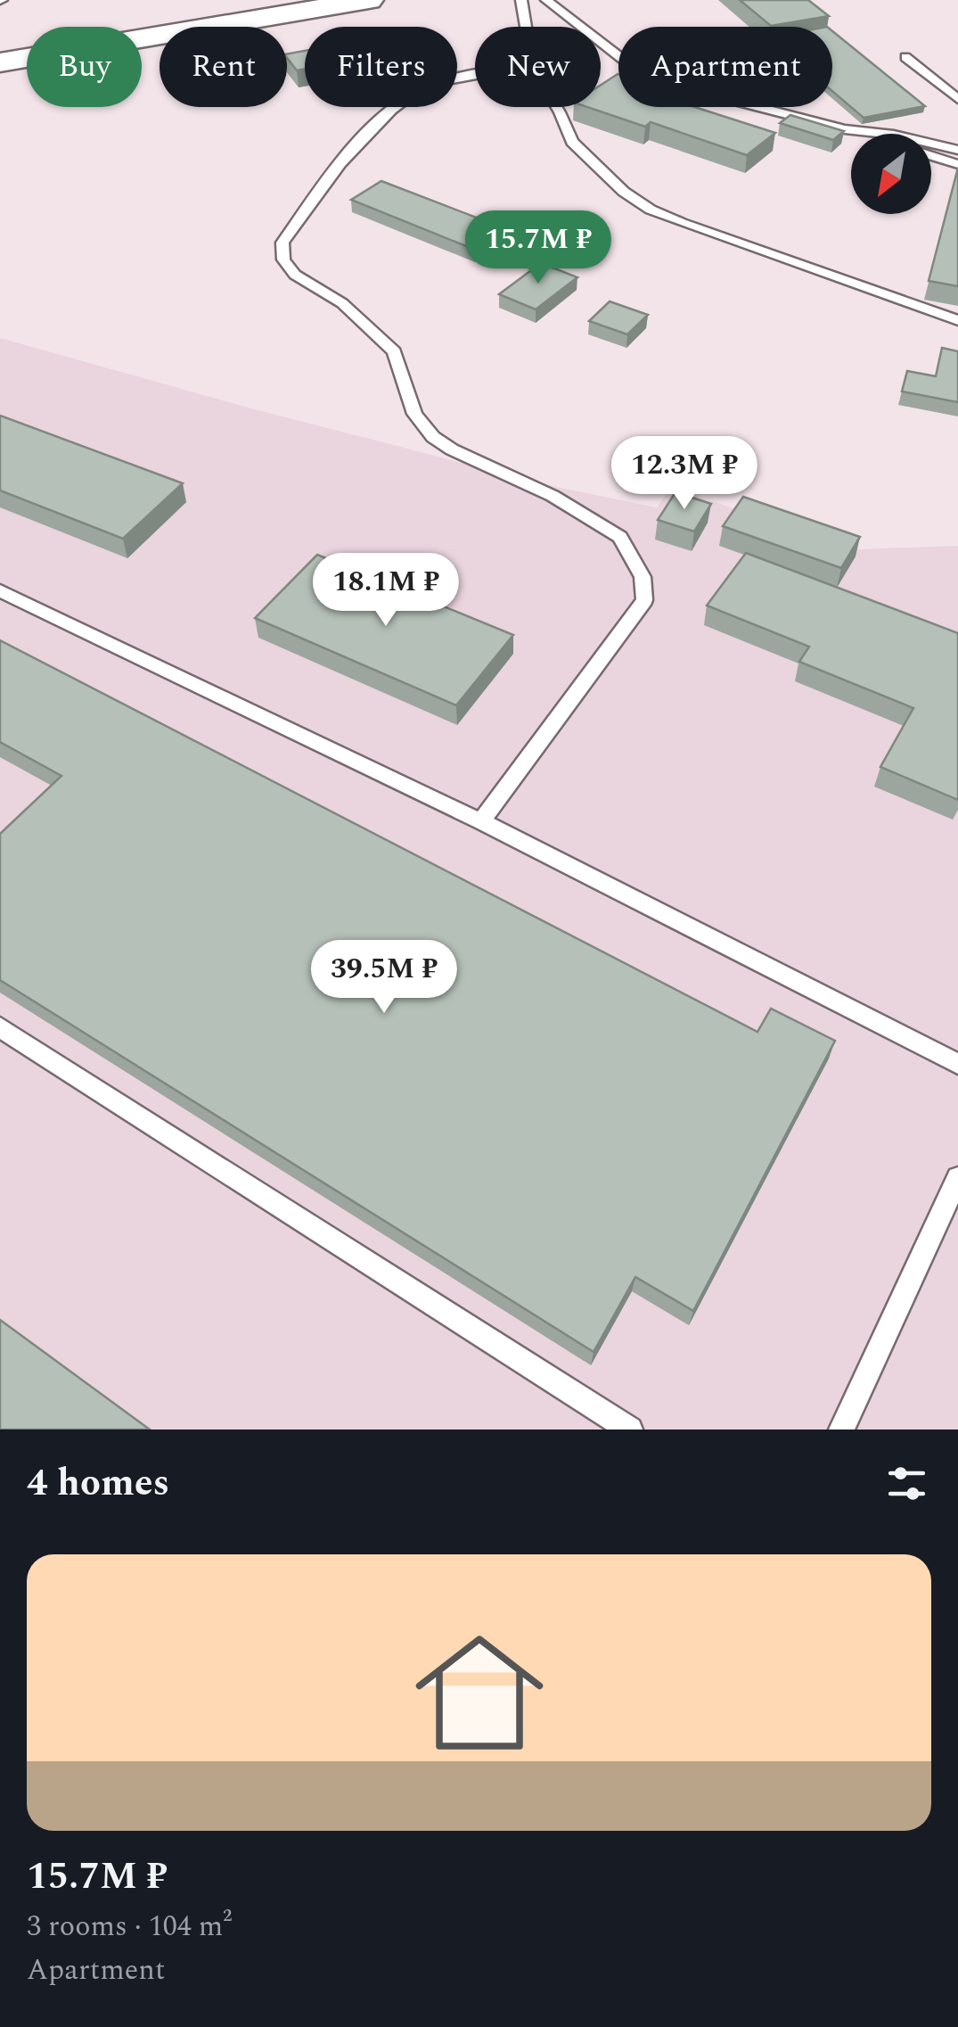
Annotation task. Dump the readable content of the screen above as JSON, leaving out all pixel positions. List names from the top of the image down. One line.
{"north":"bottom left","page":{"chip":["Buy","Rent","Filters","New","Apartment"],"price":["15.7M ₽","12.3M ₽","18.1M ₽","39.5M ₽"],"heading":"4 homes","list":[{"name":"15.7M ₽","note":"3 rooms · 104 m² · Apartment"}]}}
